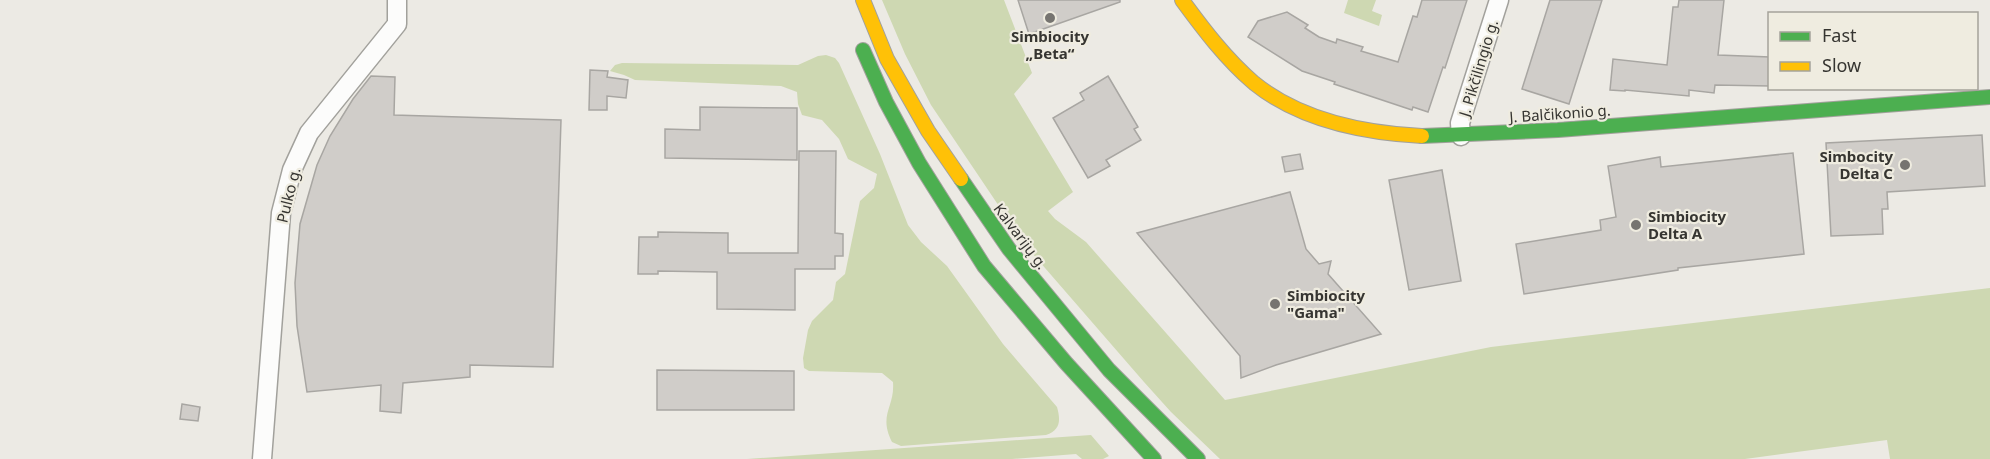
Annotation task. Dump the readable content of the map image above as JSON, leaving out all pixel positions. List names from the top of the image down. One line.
{"streets":{"main road":["J. Balčikonio g.","Kalvarijų g."],"street":["J. Pikčilingio g.","Pulko g."]},"crossings":[["J. Pikčilingio g.","J. Balčikonio g."]],"places":["Simbiocity „Beta“","Simbocity Delta C","Simbiocity Delta A","Simbiocity \"Gama\""],"legend":["Fast","Slow"]}
